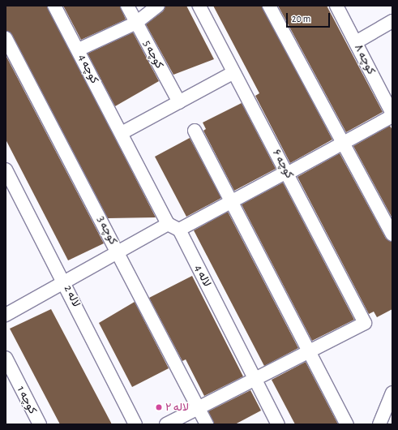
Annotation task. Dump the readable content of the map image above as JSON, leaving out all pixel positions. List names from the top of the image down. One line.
{"streets":{"street":["کوچه 5","کوچه ۸","کوچه 4","کوچه ۶","کوچه 3","لاله 4","لاله 2","کوچه 1"]},"crossings":[["کوچه 4","لاله 4"]],"places":["لاله ۲"],"scale_bar":"20 m"}
